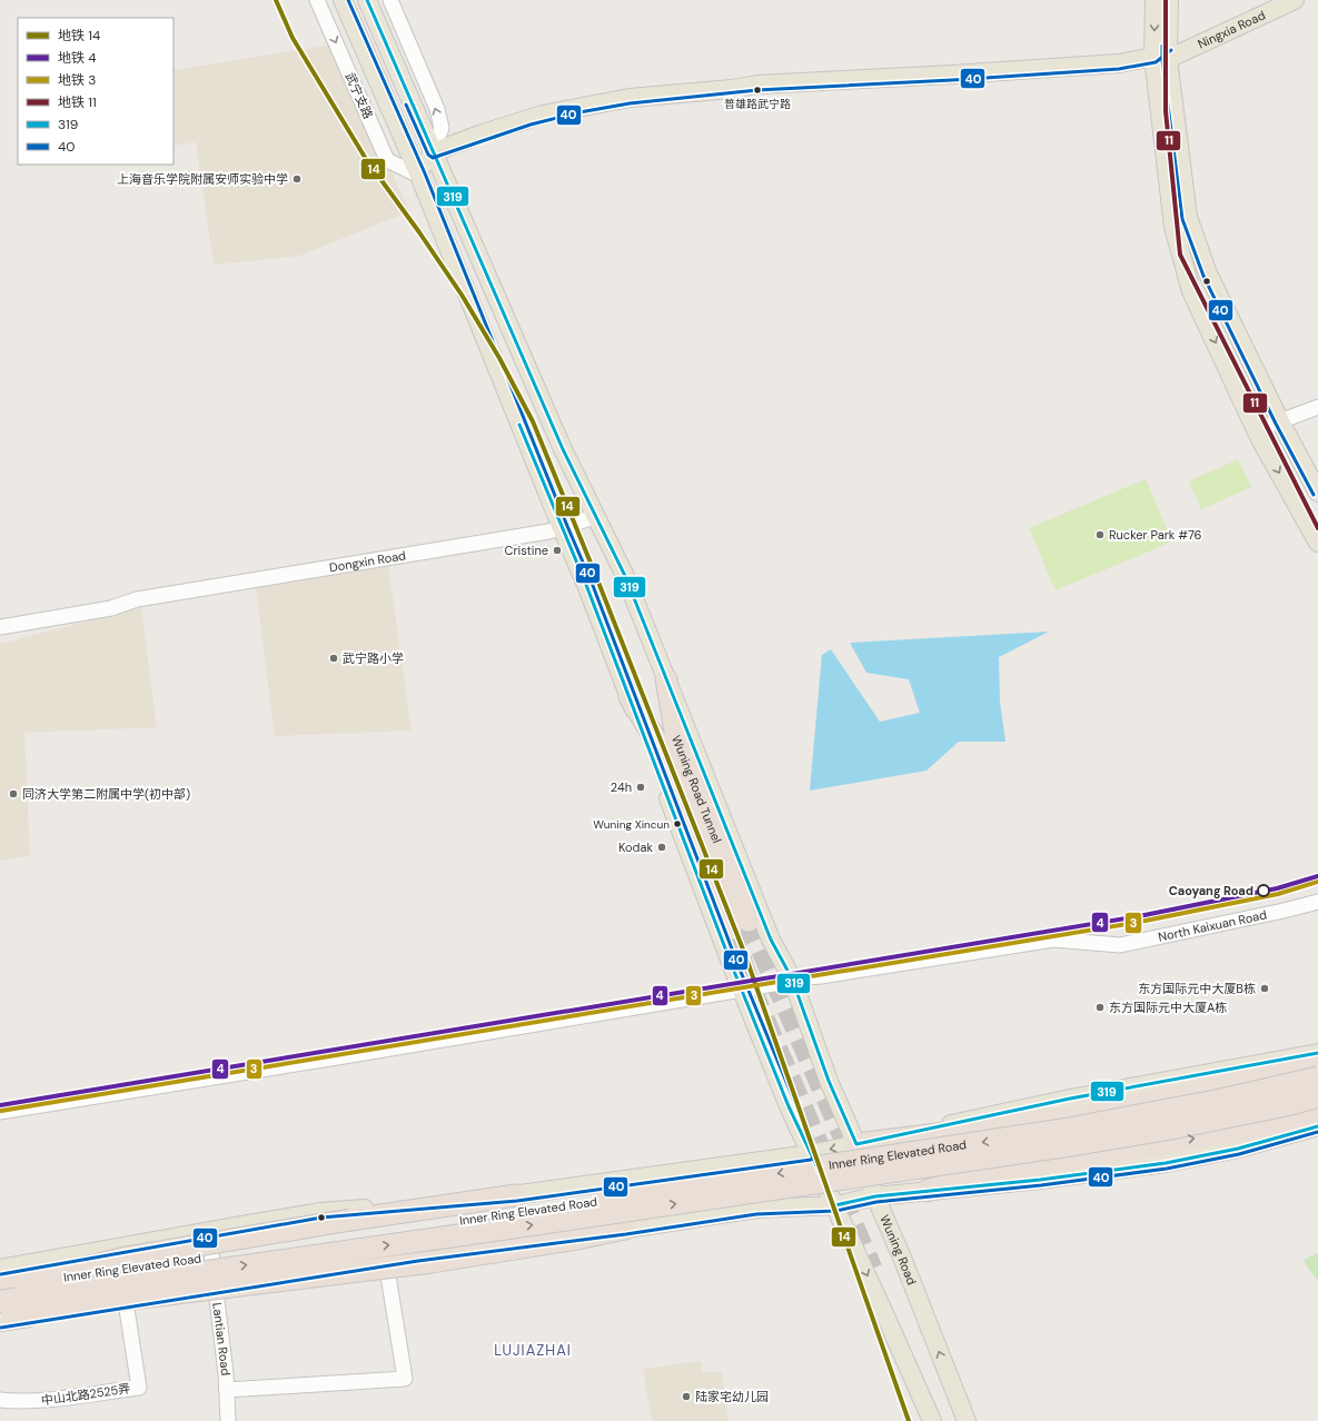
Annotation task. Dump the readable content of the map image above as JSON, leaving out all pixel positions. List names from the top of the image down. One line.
{"streets":{"highway":["Wuning Road Tunnel","Inner Ring Elevated Road"],"main road":["Ningxia Road","Wuning Road"],"street":["武宁支路","Dongxin Road","North Kaixuan Road","Lantian Road","中山北路2525弄"]},"crossings":[["Dongxin Road","Wuning Road"],["Wuning Road Tunnel","Wuning Road"],["North Kaixuan Road","Wuning Road"]],"districts":["LUJIAZHAI"],"places":["普雄路武宁路","上海音乐学院附属安师实验中学","Rucker Park #76","Cristine","武宁路小学","24h","同济大学第二附属中学(初中部)","Wuning Xincun","Kodak","Caoyang Road","东方国际元中大厦B栋","东方国际元中大厦A栋","陆家宅幼儿园"],"lines":["metro line 14","metro line 11","transit line 319","transit line 40","metro line 4","metro line 3"],"legend":["地铁 14","地铁 4","地铁 3","地铁 11","319","40"]}
